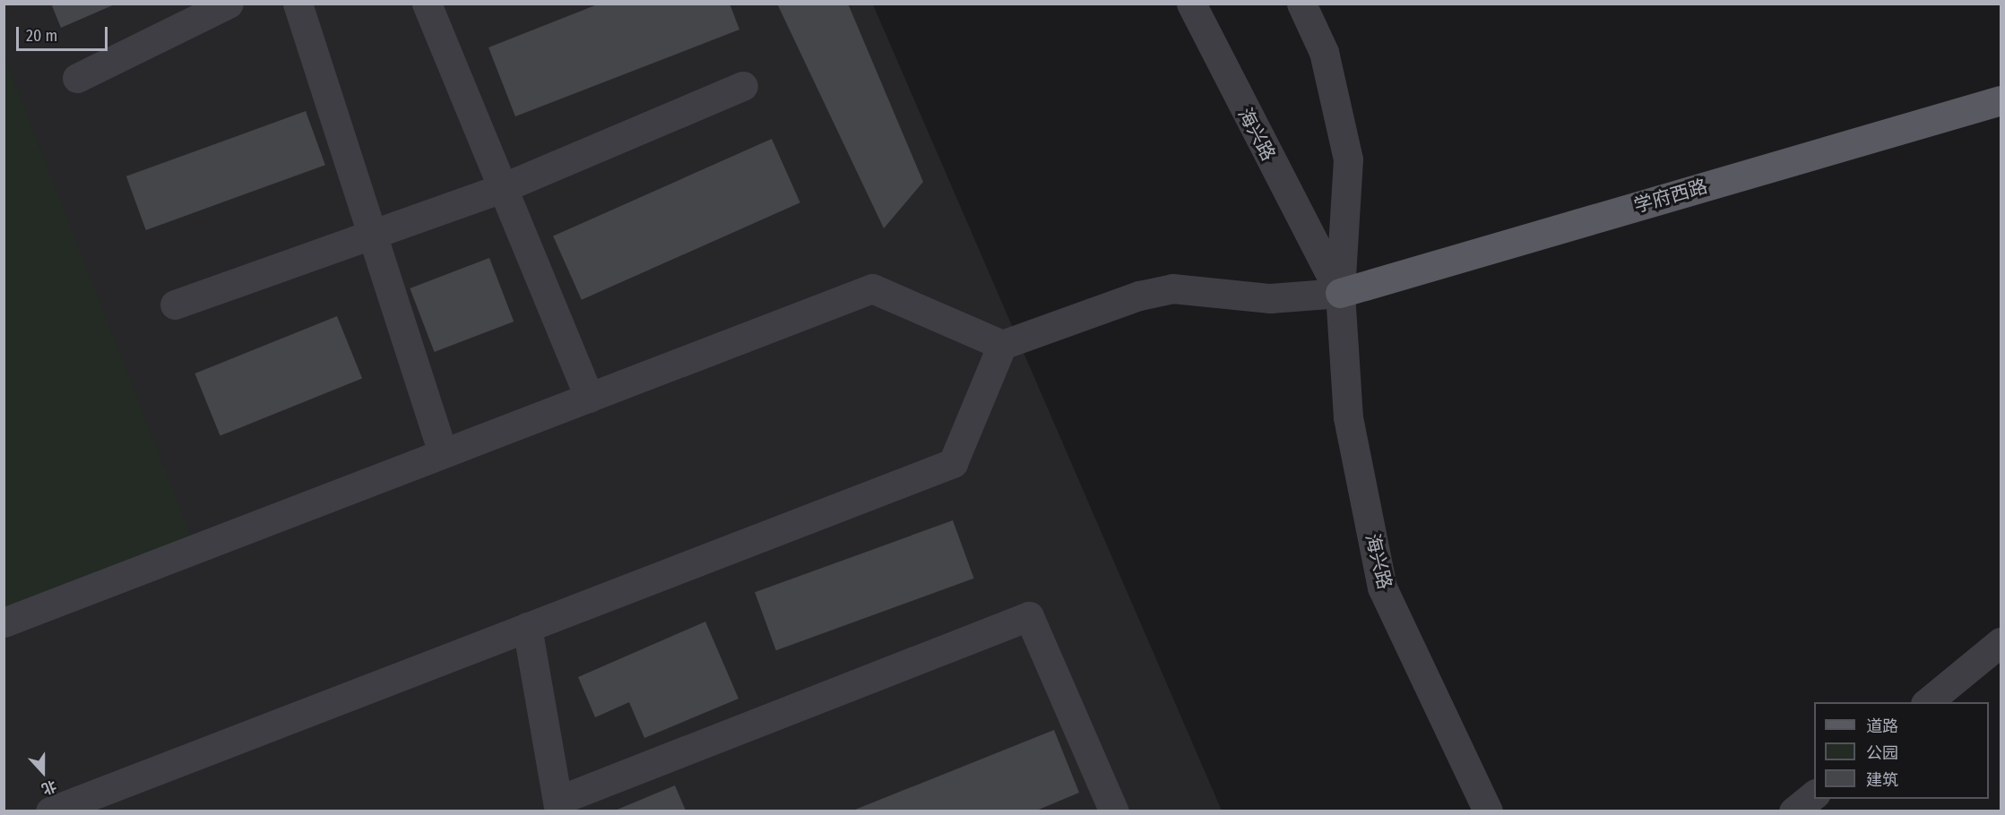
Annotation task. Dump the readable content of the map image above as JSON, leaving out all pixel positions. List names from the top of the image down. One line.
{"streets":{"main road":["学府西路"],"street":["海兴路"]},"crossings":[["海兴路","学府西路"]],"legend":["道路","公园","建筑"],"scale_bar":"20 m","north":"bottom"}
